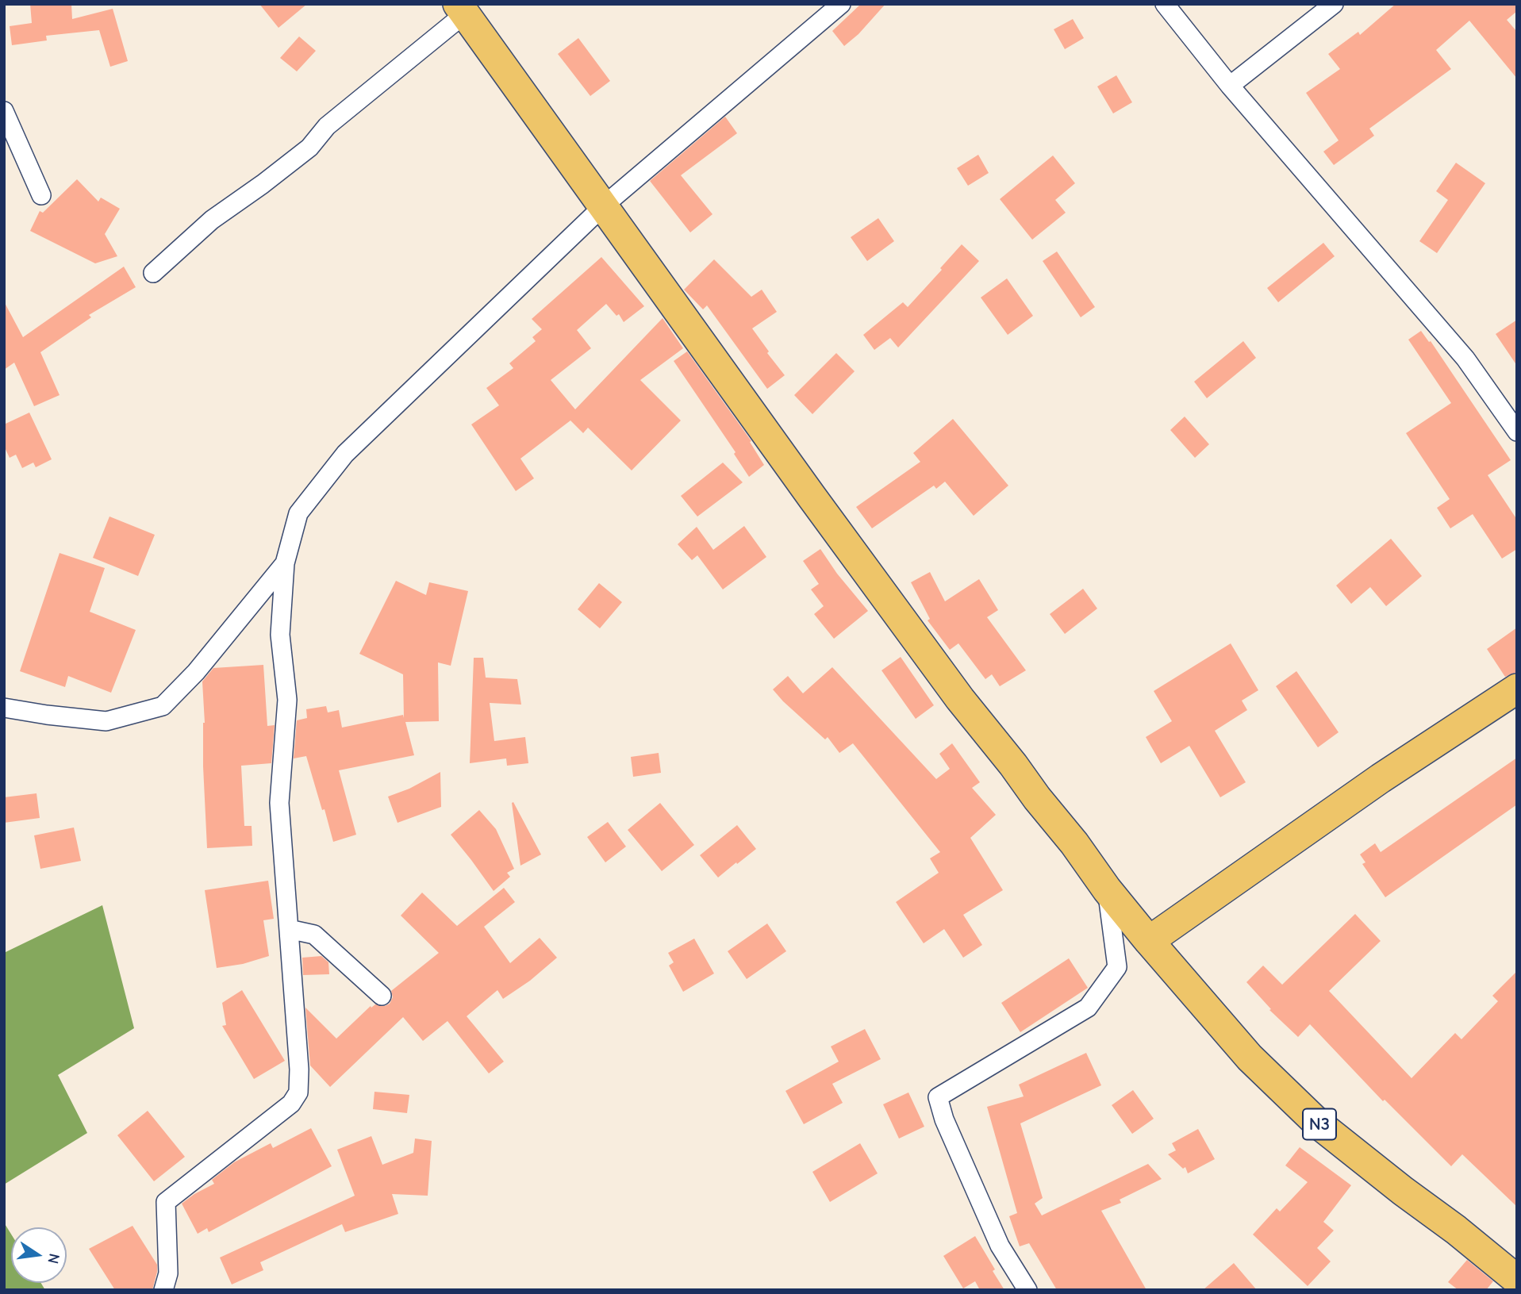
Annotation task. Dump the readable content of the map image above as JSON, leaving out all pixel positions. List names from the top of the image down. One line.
{"streets":{"main road":["N3"]},"north":"right"}
